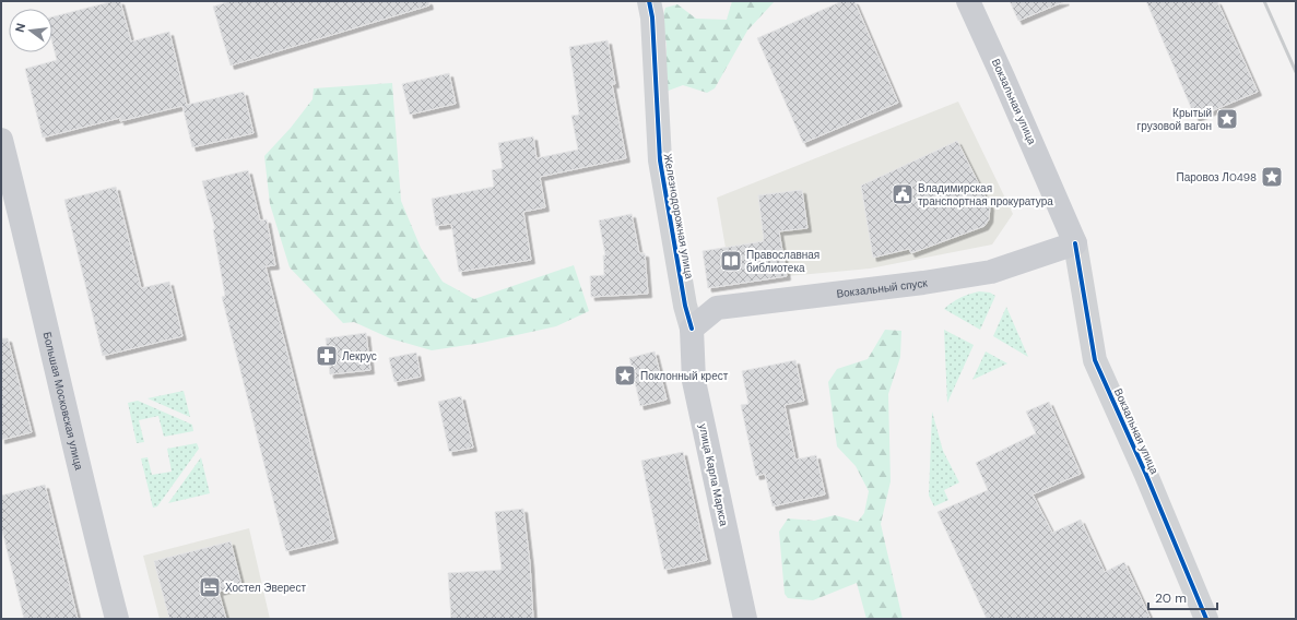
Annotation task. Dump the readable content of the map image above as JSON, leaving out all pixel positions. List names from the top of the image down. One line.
{"streets":{"main road":["Вокзальная улица","Вокзальный спуск","Большая Московская улица","улица Карла Маркса"],"street":["Железнодорожная улица"]},"crossings":[["Вокзальная улица","Вокзальный спуск"],["Железнодорожная улица","Вокзальный спуск"],["Железнодорожная улица","улица Карла Маркса"],["Вокзальный спуск","улица Карла Маркса"]],"places":{"place":["Крытый грузовой вагон","Паровоз Л0498","Поклонный крест"],"public building":["Владимирская транспортная прокуратура"],"library":["Православная библиотека"],"pharmacy":["Лекрус"],"hotel":["Хостел Эверест"]},"scale_bar":"20 m","north":"left"}
